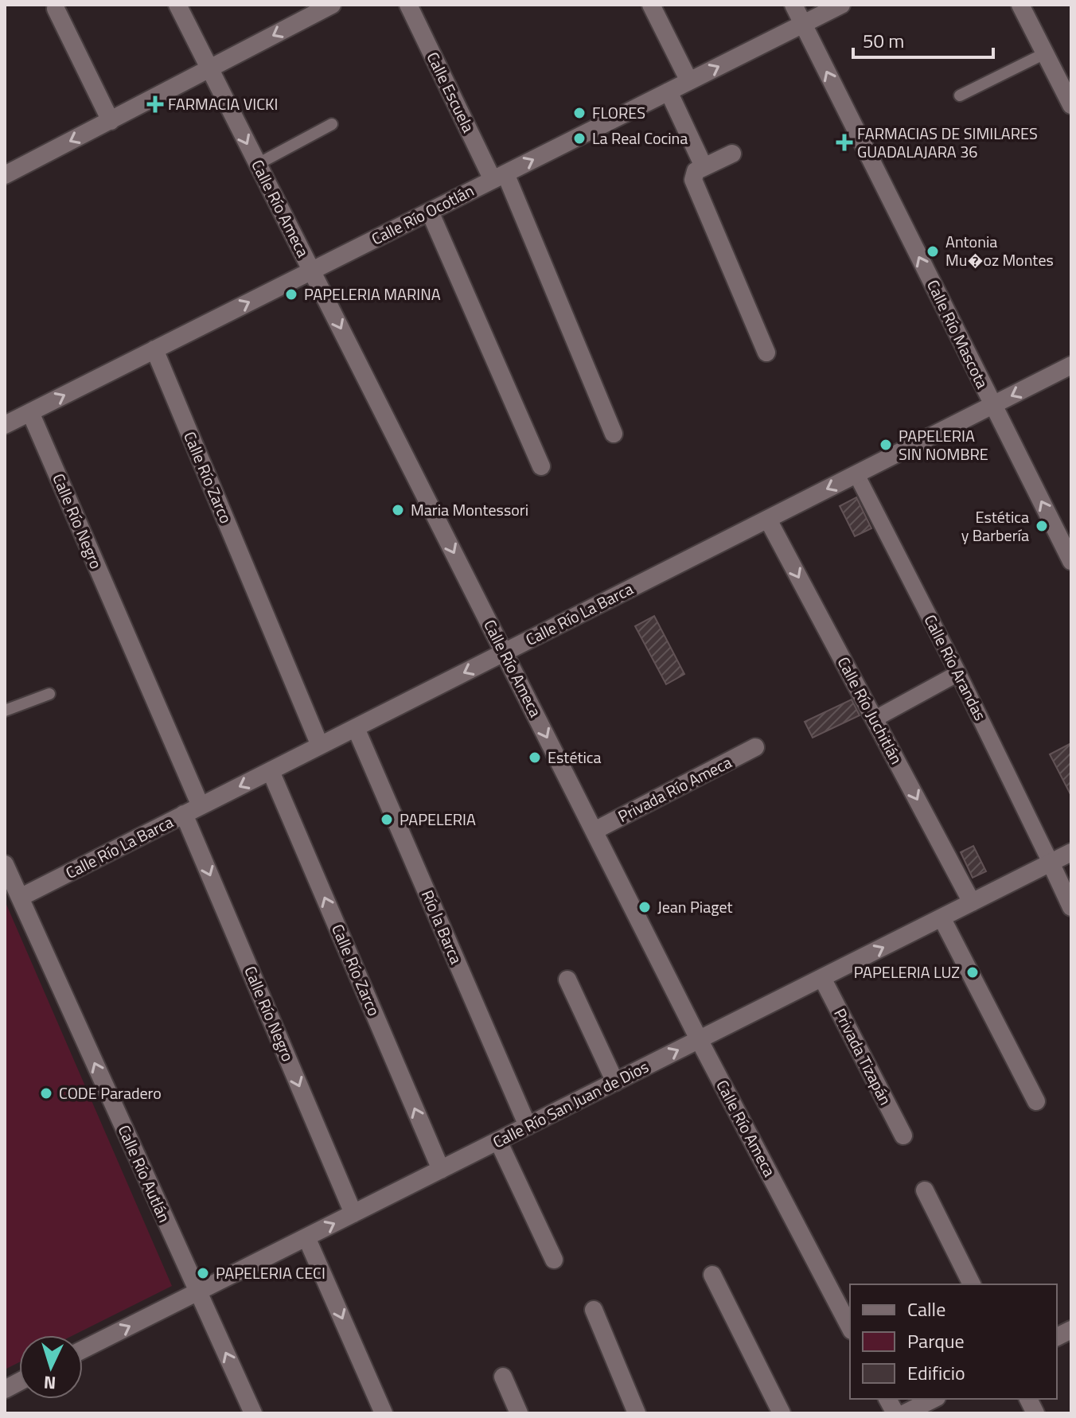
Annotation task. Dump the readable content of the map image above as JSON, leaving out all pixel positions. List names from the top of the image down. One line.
{"streets":{"street":["Calle Escuela","Calle Río Ameca","Calle Río Ocotlán","Calle Río Mascota","Calle Río Zarco","Calle Río Negro","Calle Río La Barca","Calle Río Arandas","Calle Río Juchitlán","Privada Río Ameca","Río la Barca","Privada Tizapán","Calle Río San Juan de Dios","Calle Río Autlán"]},"crossings":[["Calle Escuela","Calle Río Ocotlán"],["Calle Río Ameca","Calle Río Ocotlán"],["Calle Río Ameca","Calle Río La Barca"],["Calle Río Ameca","Privada Río Ameca"],["Calle Río Ameca","Calle Río San Juan de Dios"],["Calle Río Ocotlán","Calle Río Mascota"],["Calle Río Ocotlán","Calle Río Zarco"],["Calle Río Ocotlán","Calle Río Negro"],["Calle Río Mascota","Calle Río La Barca"],["Calle Río Zarco","Calle Río La Barca"],["Calle Río Zarco","Calle Río San Juan de Dios"],["Calle Río Negro","Calle Río La Barca"],["Calle Río Negro","Calle Río San Juan de Dios"],["Calle Río La Barca","Calle Río Arandas"],["Calle Río La Barca","Calle Río Juchitlán"],["Calle Río La Barca","Río la Barca"],["Calle Río La Barca","Calle Río Autlán"],["Calle Río Arandas","Calle Río San Juan de Dios"],["Calle Río Juchitlán","Calle Río San Juan de Dios"],["Río la Barca","Calle Río San Juan de Dios"],["Privada Tizapán","Calle Río San Juan de Dios"],["Calle Río San Juan de Dios","Calle Río Autlán"]],"one_way":["Calle Río Ocotlán","Calle Río Mascota","Calle Río Zarco","Calle Río Negro","Calle Río La Barca","Calle Río Juchitlán","Calle Río San Juan de Dios","Calle Río Autlán"],"places":{"health":["FARMACIA VICKI","FARMACIAS DE SIMILARES GUADALAJARA 36"],"other":["FLORES","La Real Cocina","Antonia Mu�oz Montes","PAPELERIA MARINA","PAPELERIA SIN NOMBRE","Maria Montessori","Estética y Barbería","Estética","PAPELERIA","Jean Piaget","PAPELERIA LUZ","CODE Paradero","PAPELERIA CECI"]},"legend":["Calle","Parque","Edificio"],"scale_bar":"50 m","north":"bottom"}
